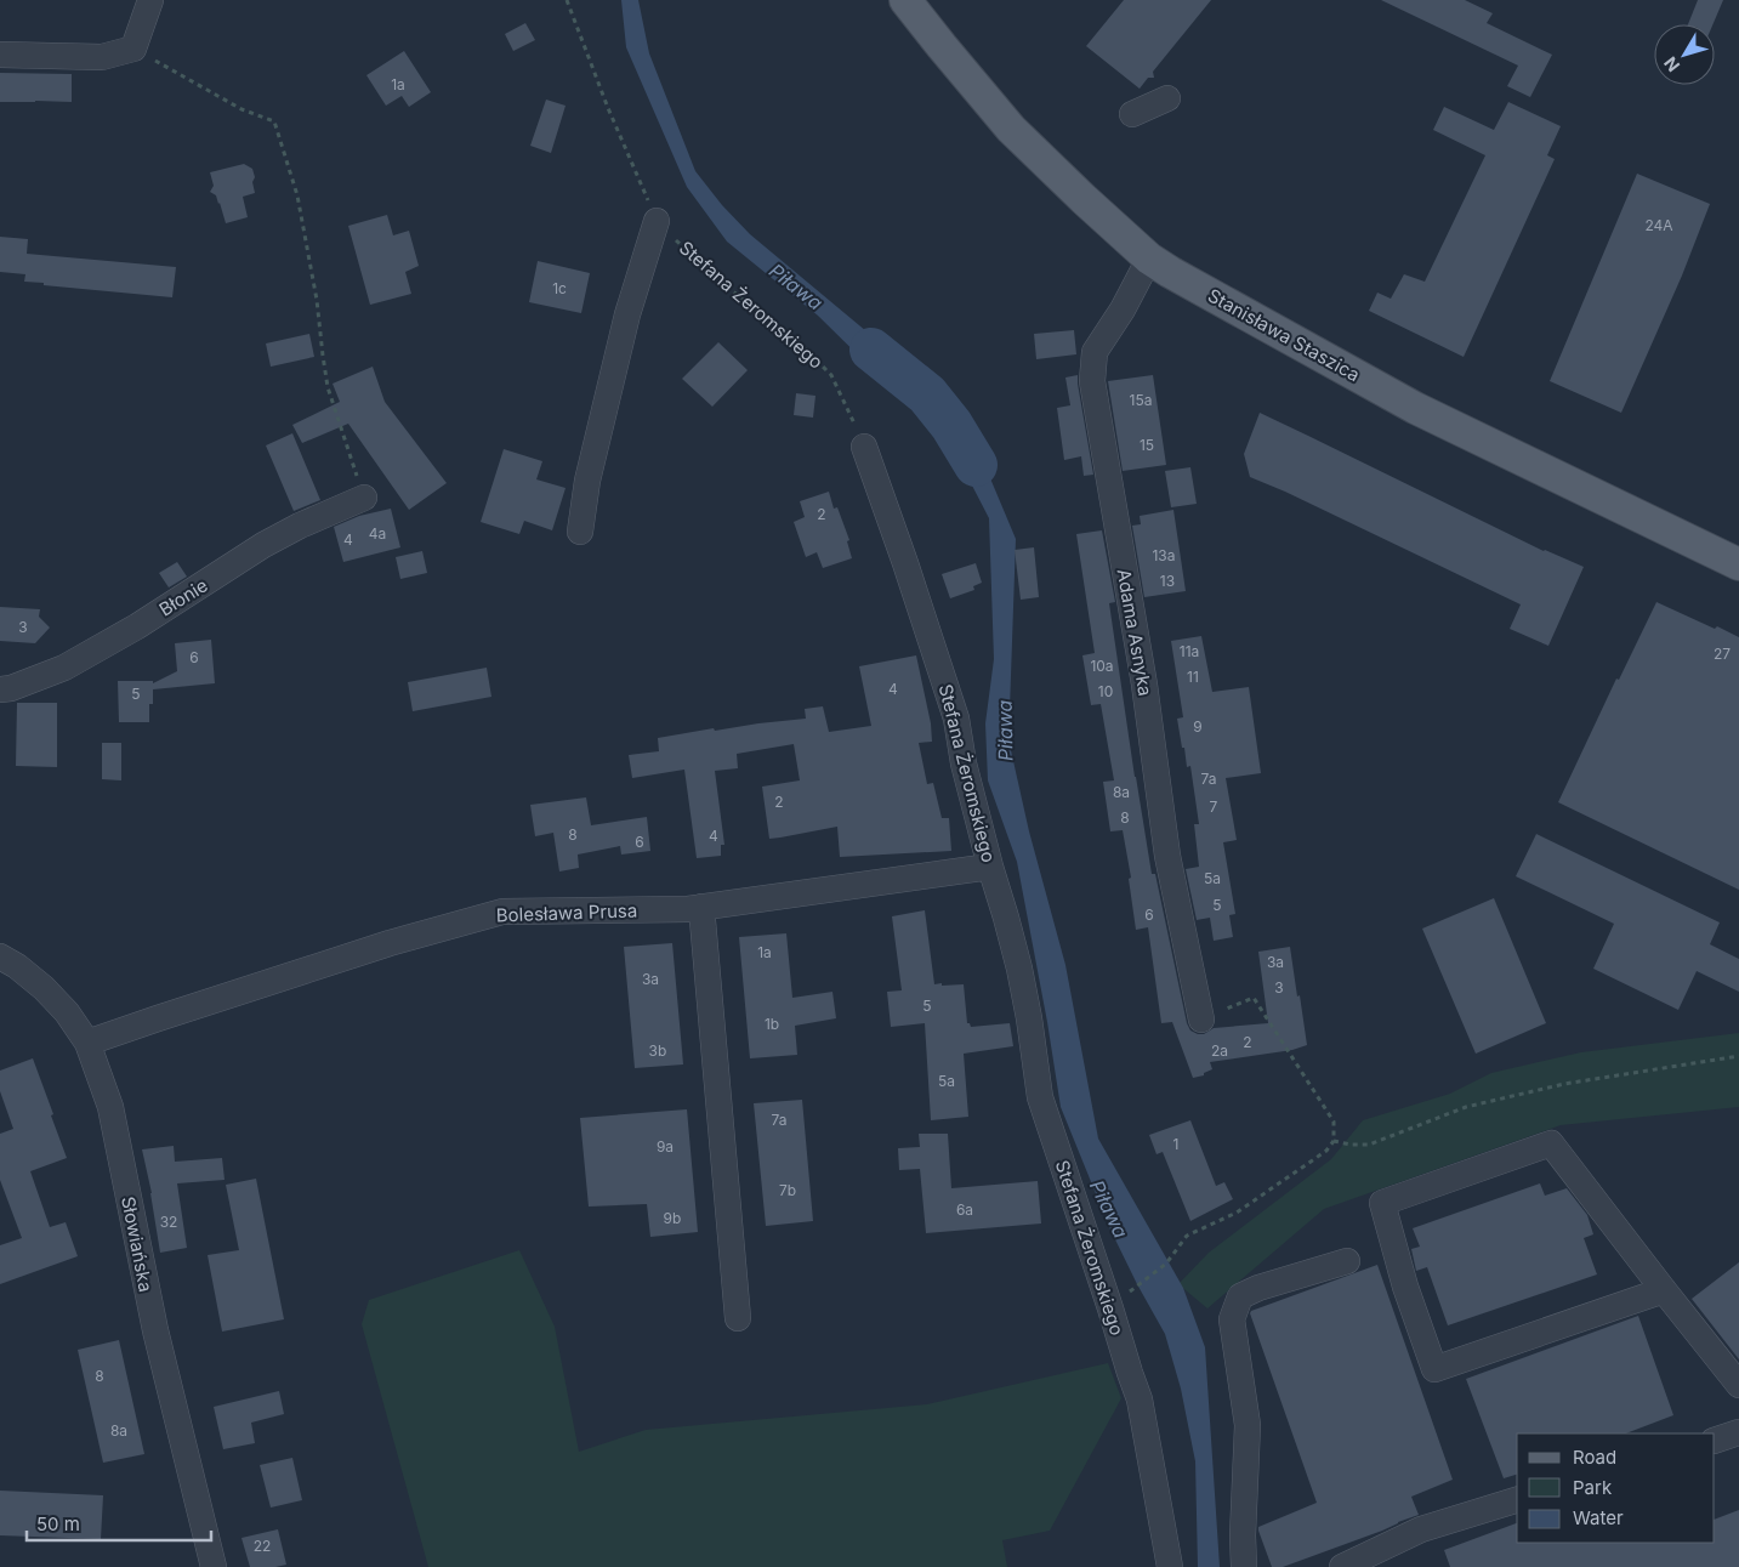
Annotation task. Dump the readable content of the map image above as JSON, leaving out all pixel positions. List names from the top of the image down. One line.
{"streets":{"main road":["Stanisława Staszica"],"street":["Stefana Żeromskiego","Błonie","Adama Asnyka","Bolesława Prusa","Słowiańska"]},"crossings":[["Stefana Żeromskiego","Bolesława Prusa"],["Stanisława Staszica","Adama Asnyka"],["Bolesława Prusa","Słowiańska"]],"water":["Piława"],"house_numbers":["1a","24A","1c","15a","15","2","4a","4","13a","13","3","11a","27","6","10a","11","4","10","5","9","7a","8a","2","7","8","8","4","6","5a","5","6","1a","3a","3a","3","5","1b","2","3b","2a","5a","7a","1","9a","7b","6a","9b","32","8","8a","22"],"legend":["Road","Park","Water"],"scale_bar":"50 m","north":"bottom left"}
